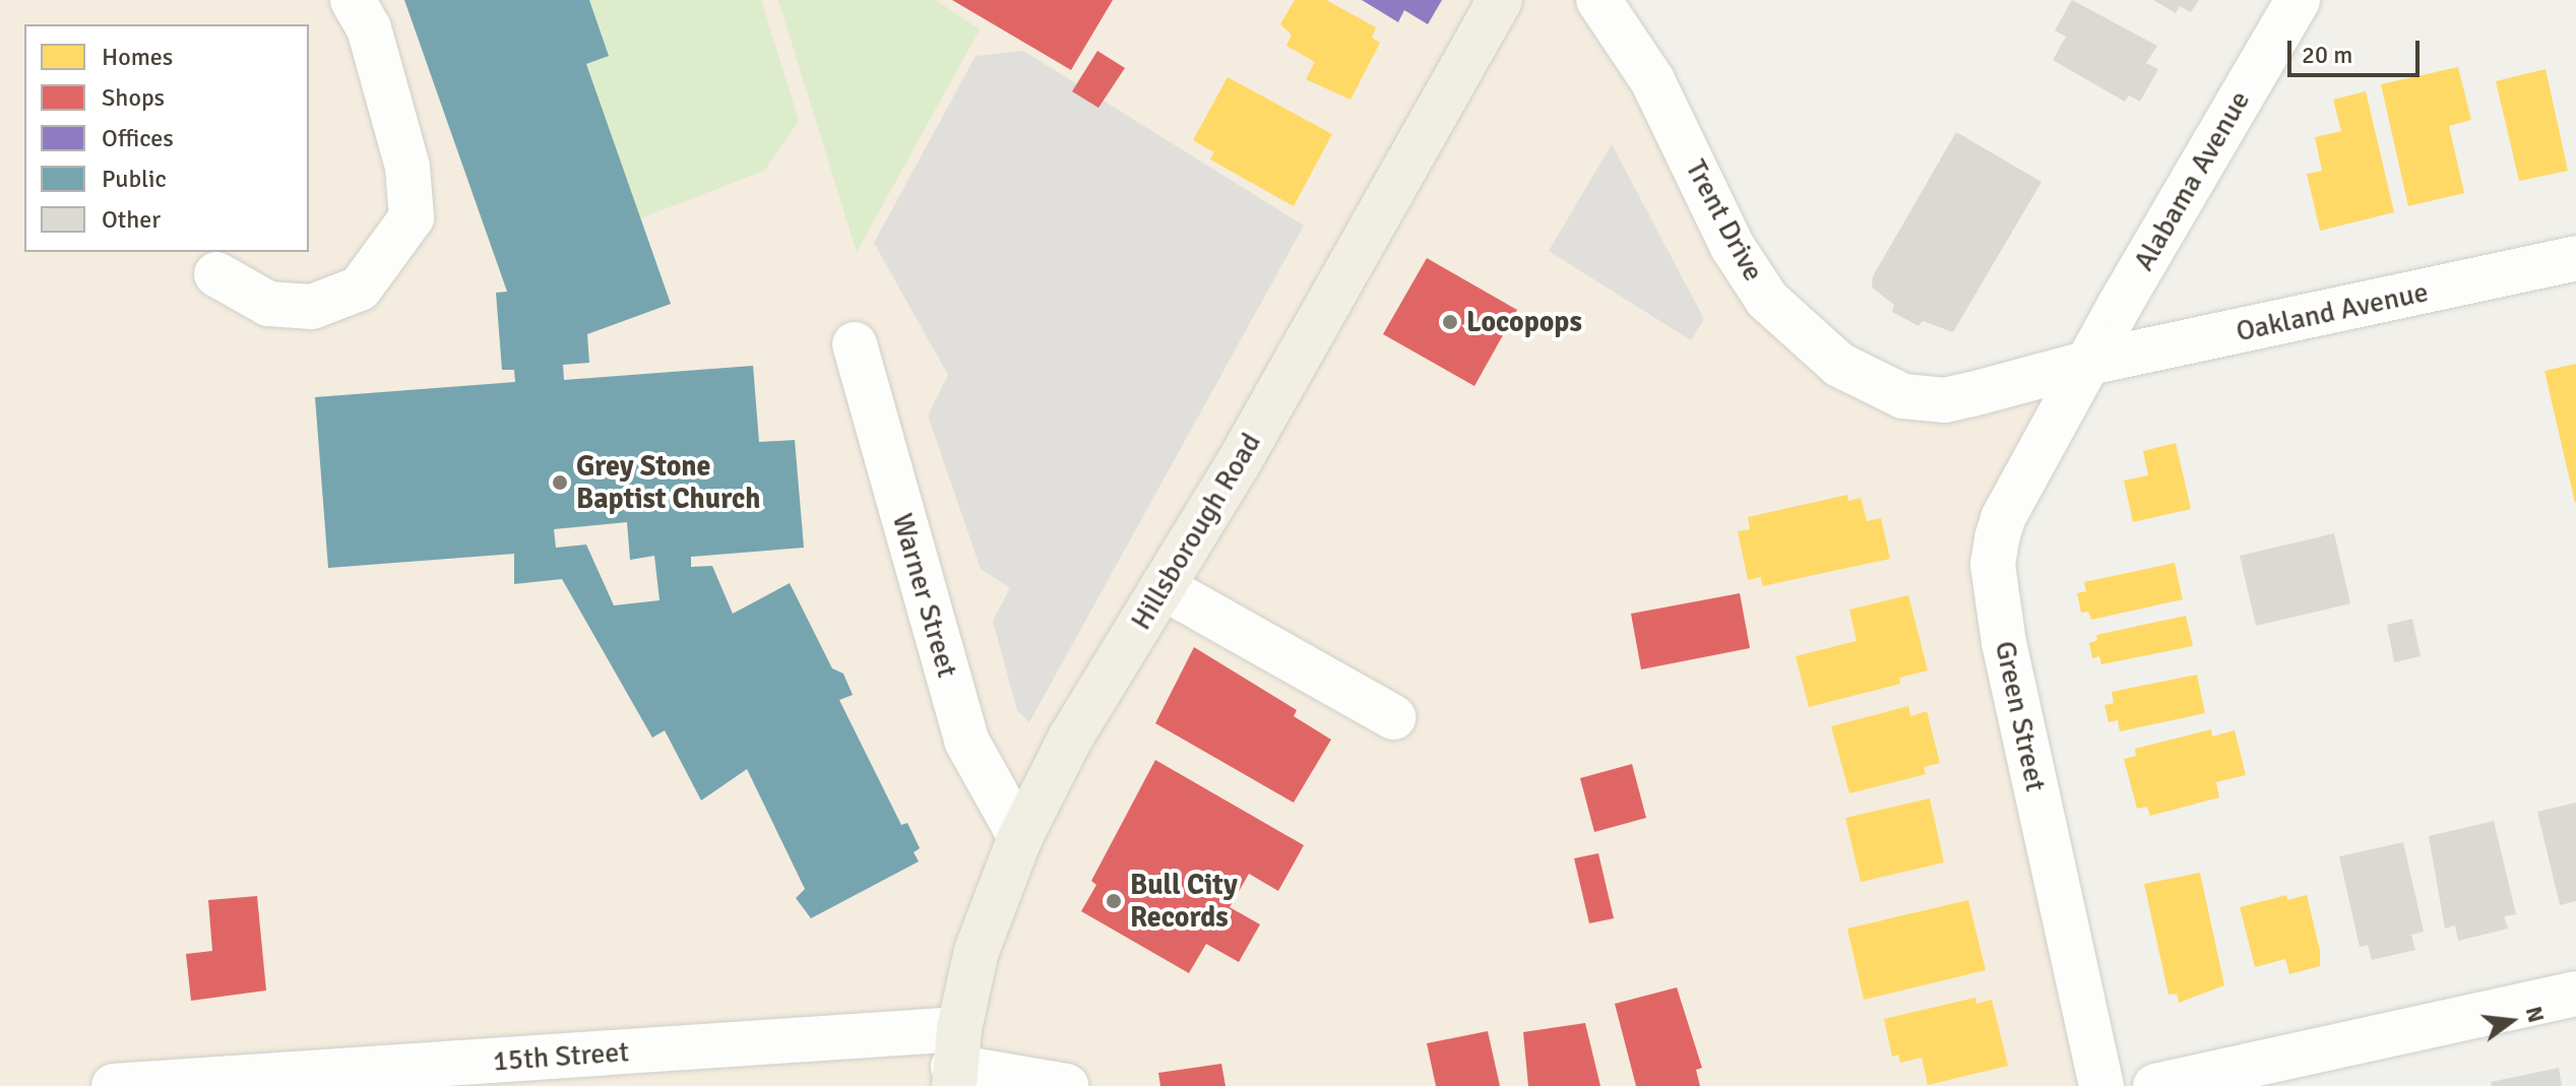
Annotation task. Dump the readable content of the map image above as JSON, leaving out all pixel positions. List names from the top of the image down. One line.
{"streets":{"main road":["Hillsborough Road"],"street":["Alabama Avenue","Trent Drive","Oakland Avenue","Warner Street","Green Street","15th Street"]},"crossings":[["Alabama Avenue","Trent Drive"],["Alabama Avenue","Oakland Avenue"],["Alabama Avenue","Green Street"],["Trent Drive","Oakland Avenue"],["Trent Drive","Green Street"],["Oakland Avenue","Green Street"],["Hillsborough Road","Warner Street"],["Hillsborough Road","15th Street"]],"places":["Locopops","Grey Stone Baptist Church","Bull City Records"],"legend":["Homes","Shops","Offices","Public","Other"],"scale_bar":"20 m","north":"right"}
